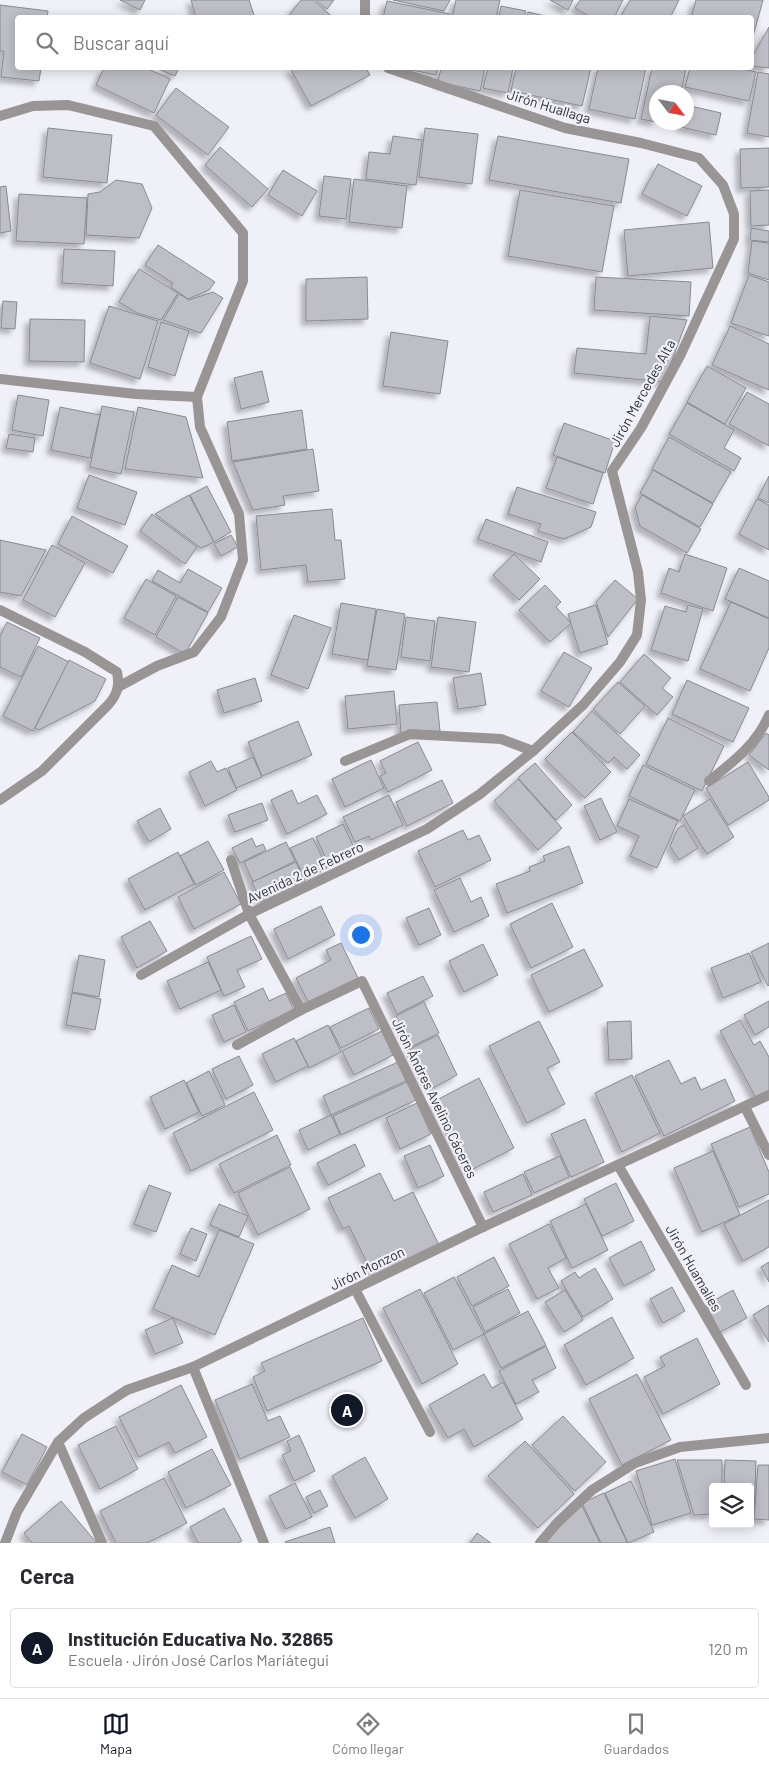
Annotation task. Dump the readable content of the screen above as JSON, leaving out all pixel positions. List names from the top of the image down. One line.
{"streets":{"street":["Jirón Huallaga","Jirón Mercedes Alta","Avenida 2 de Febrero","Jirón Ándres Avelino Cáceres","Jirón Monzon","Jirón Huamalíes"]},"crossings":[["Jirón Huallaga","Jirón Mercedes Alta"],["Jirón Mercedes Alta","Avenida 2 de Febrero"],["Jirón Ándres Avelino Cáceres","Jirón Monzon"],["Jirón Monzon","Jirón Huamalíes"]],"north":"bottom right","page":{"search":"Buscar aquí","pins":"A","heading":"Cerca","list":[{"mark":"A","name":"Institución Educativa No. 32865","note":"Escuela · Jirón José Carlos Mariátegui","value":"120 m"}],"nav":["Mapa","Cómo llegar","Guardados"]}}
